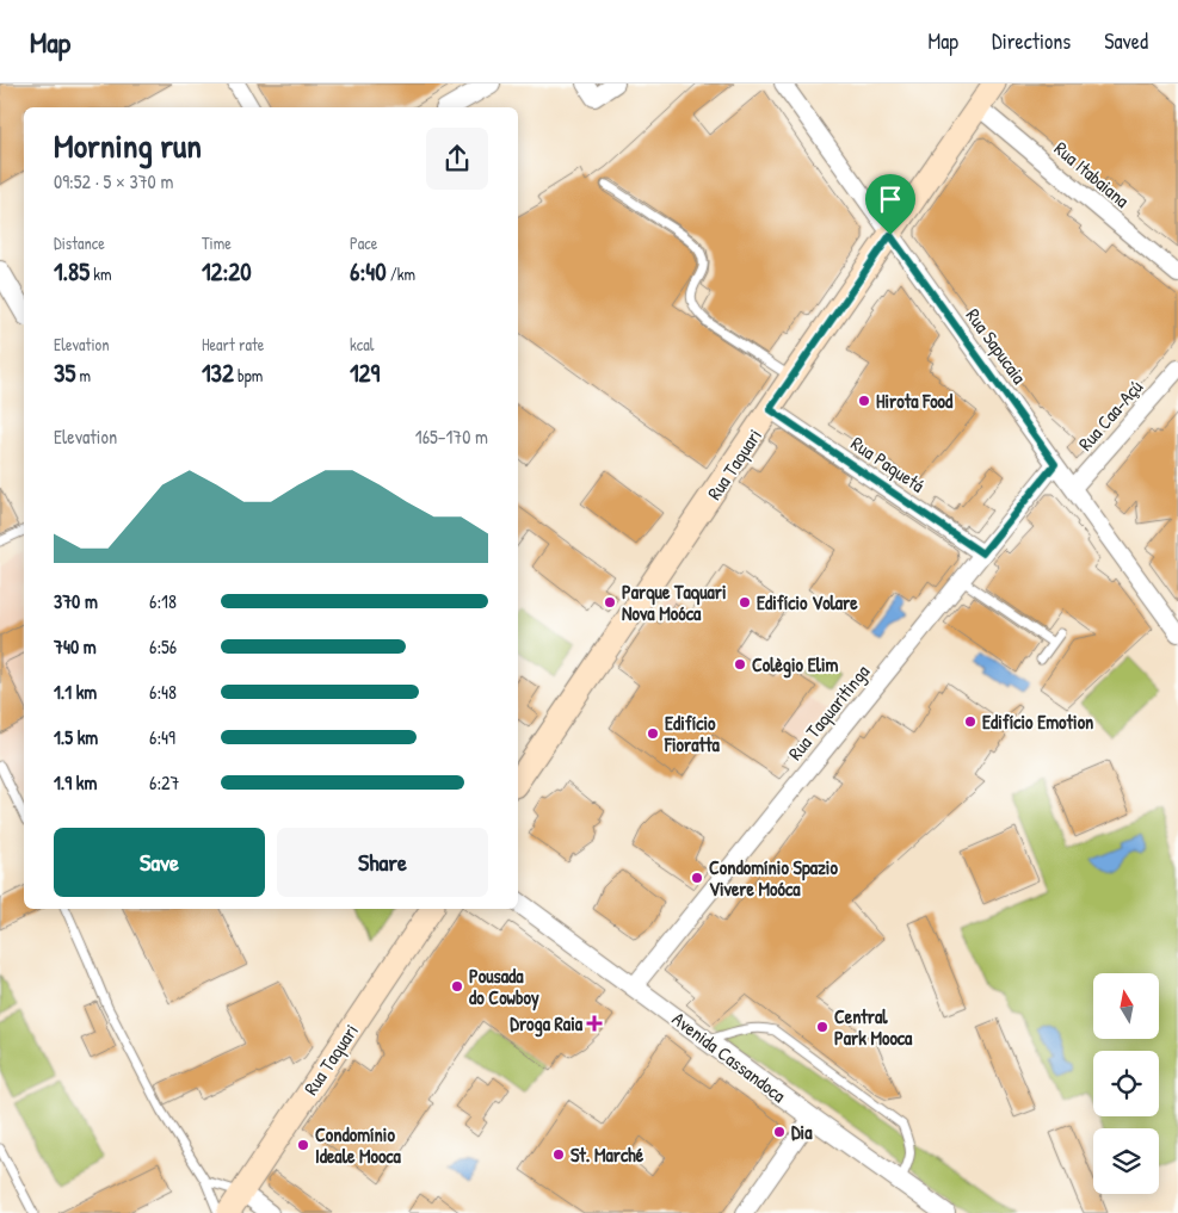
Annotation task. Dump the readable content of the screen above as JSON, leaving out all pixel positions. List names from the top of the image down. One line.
{"streets":{"main road":["Rua Taquari"],"street":["Rua Itabaiana","Rua Sapucaia","Rua Caa-Açú","Rua Paquetá","Rua Taquaritinga","Avenida Cassandoca"]},"crossings":[["Rua Itabaiana","Rua Taquari"],["Rua Sapucaia","Rua Caa-Açú"],["Rua Sapucaia","Rua Taquari"],["Rua Sapucaia","Rua Taquaritinga"],["Rua Taquari","Rua Paquetá"],["Rua Paquetá","Rua Taquaritinga"],["Rua Taquaritinga","Avenida Cassandoca"]],"places":{"other":["Hirota Food","Parque Taquari Nova Moóca","Edifício Volare","Colègio Elim","Edifício Emotion","Edifício Fioratta","Condomínio Spazio Vivere Moóca","Pousada do Cowboy","Central Park Mooca","Dia","Condomínio Ideale Mooca","St. Marché"],"health":["Droga Raia"]},"north":"top","page":{"header":"Map","nav":["Map","Directions","Saved"],"heading":["Morning run","09:52 · 5 × 370 m"],"stats":[["Distance","1.85 km"],["Time","12:20"],["Pace","6:40 /km"],["Elevation","35 m"],["Heart rate","132 bpm"],["kcal","129"]],"chart":["Elevation","165–170 m"],"list":[{"name":"370 m","note":"6:18"},{"name":"740 m","note":"6:56"},{"name":"1.1 km","note":"6:48"},{"name":"1.5 km","note":"6:49"},{"name":"1.9 km","note":"6:27"}],"buttons":["Save","Share"]}}
